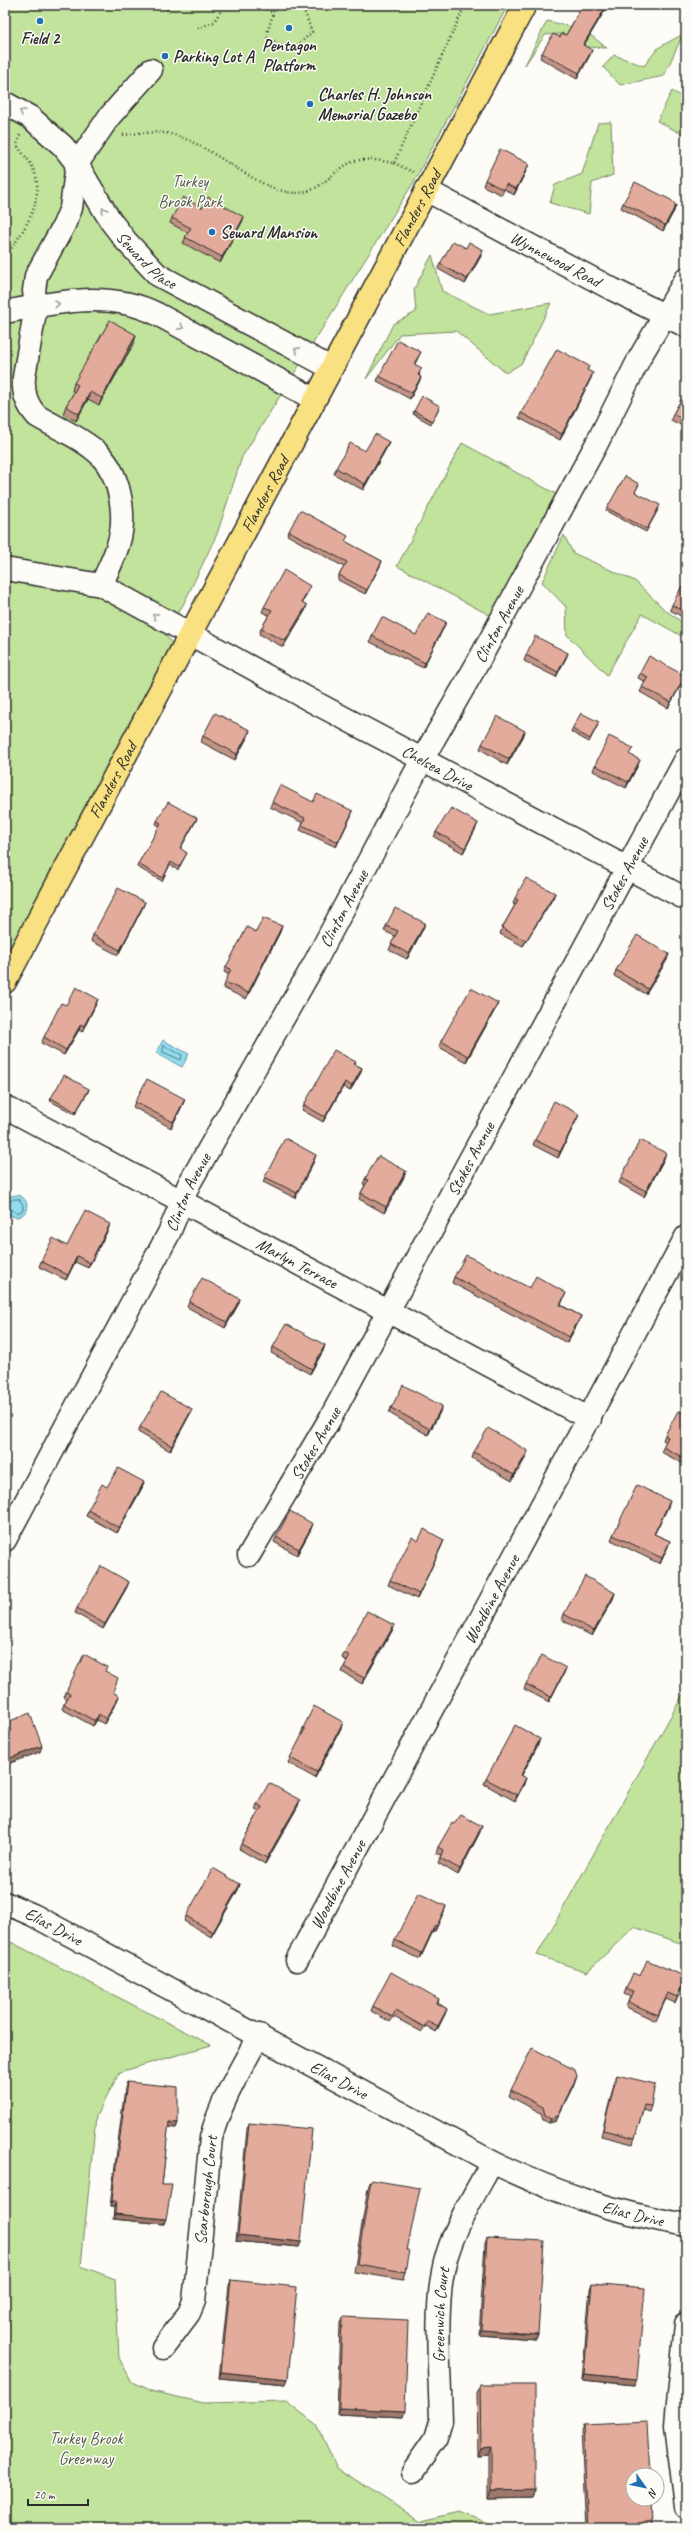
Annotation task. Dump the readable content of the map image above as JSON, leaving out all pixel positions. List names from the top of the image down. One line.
{"streets":{"main road":["Flanders Road"],"street":["Seward Place","Wynnewood Road","Clinton Avenue","Chelsea Drive","Stokes Avenue","Marlyn Terrace","Woodbine Avenue","Elias Drive","Scarborough Court","Greenwich Court"]},"crossings":[["Flanders Road","Seward Place"],["Flanders Road","Wynnewood Road"],["Flanders Road","Chelsea Drive"],["Wynnewood Road","Clinton Avenue"],["Clinton Avenue","Chelsea Drive"],["Clinton Avenue","Marlyn Terrace"],["Chelsea Drive","Stokes Avenue"],["Stokes Avenue","Marlyn Terrace"],["Marlyn Terrace","Woodbine Avenue"],["Elias Drive","Scarborough Court"],["Elias Drive","Greenwich Court"]],"one_way":["Seward Place"],"parks":["Turkey Brook Park","Turkey Brook Greenway"],"places":["Field 2","Pentagon Platform","Parking Lot A","Charles H. Johnson Memorial Gazebo","Seward Mansion"],"scale_bar":"20 m","north":"bottom right"}
